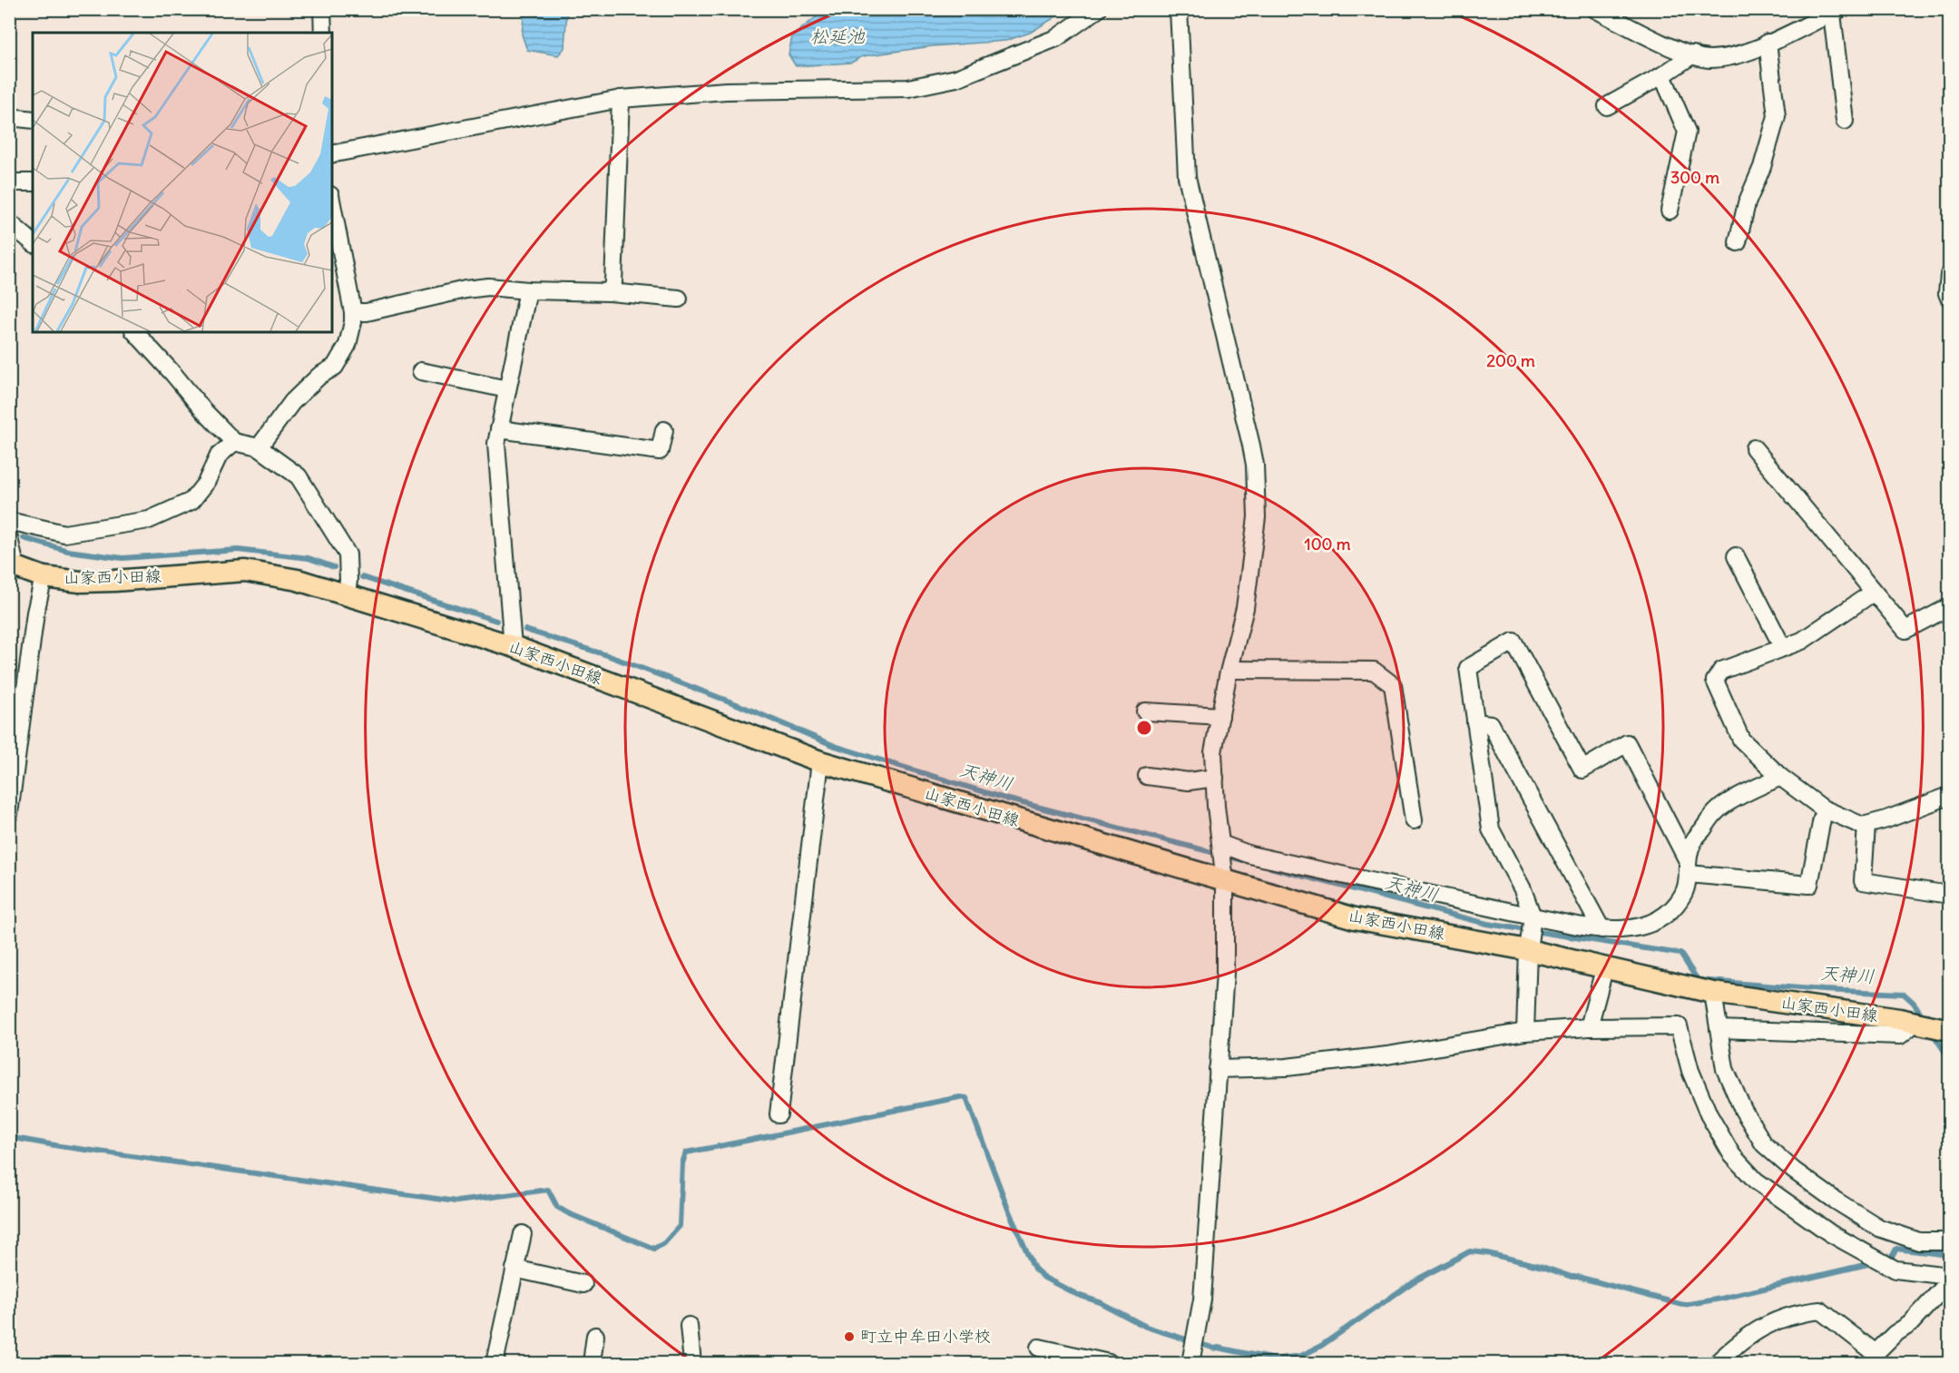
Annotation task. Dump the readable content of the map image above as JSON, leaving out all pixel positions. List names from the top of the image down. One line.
{"streets":{"main road":["山家西小田線"]},"water":["松延池","天神川"],"places":["町立中牟田小学校"],"rings":["300 m","200 m","100 m"]}
